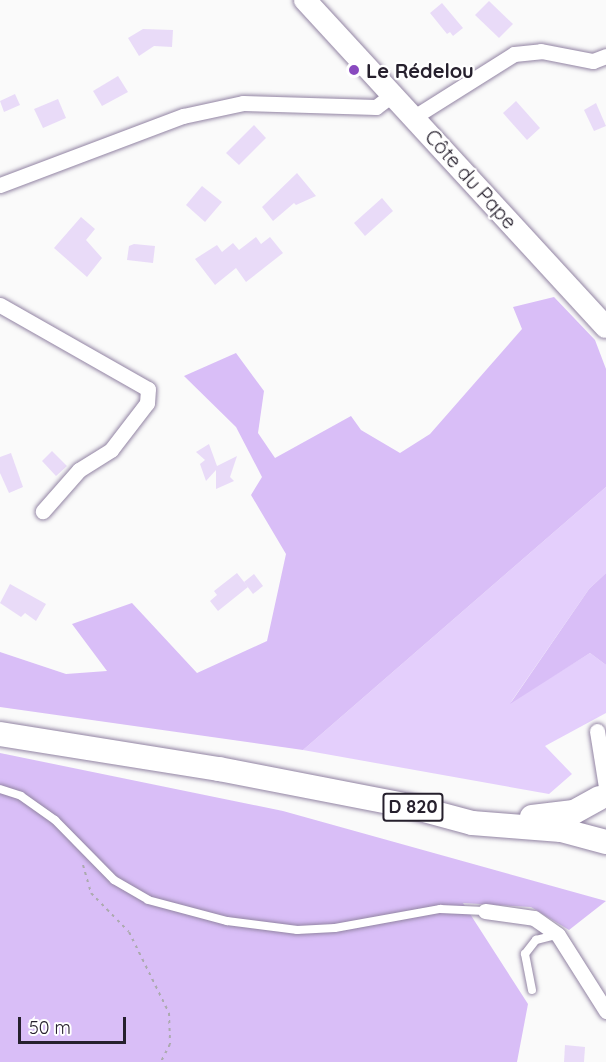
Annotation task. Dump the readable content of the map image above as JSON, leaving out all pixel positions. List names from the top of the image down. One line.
{"streets":{"main road":["Côte du Pape","D 820"]},"places":["Le Rédelou"],"scale_bar":"50 m"}
